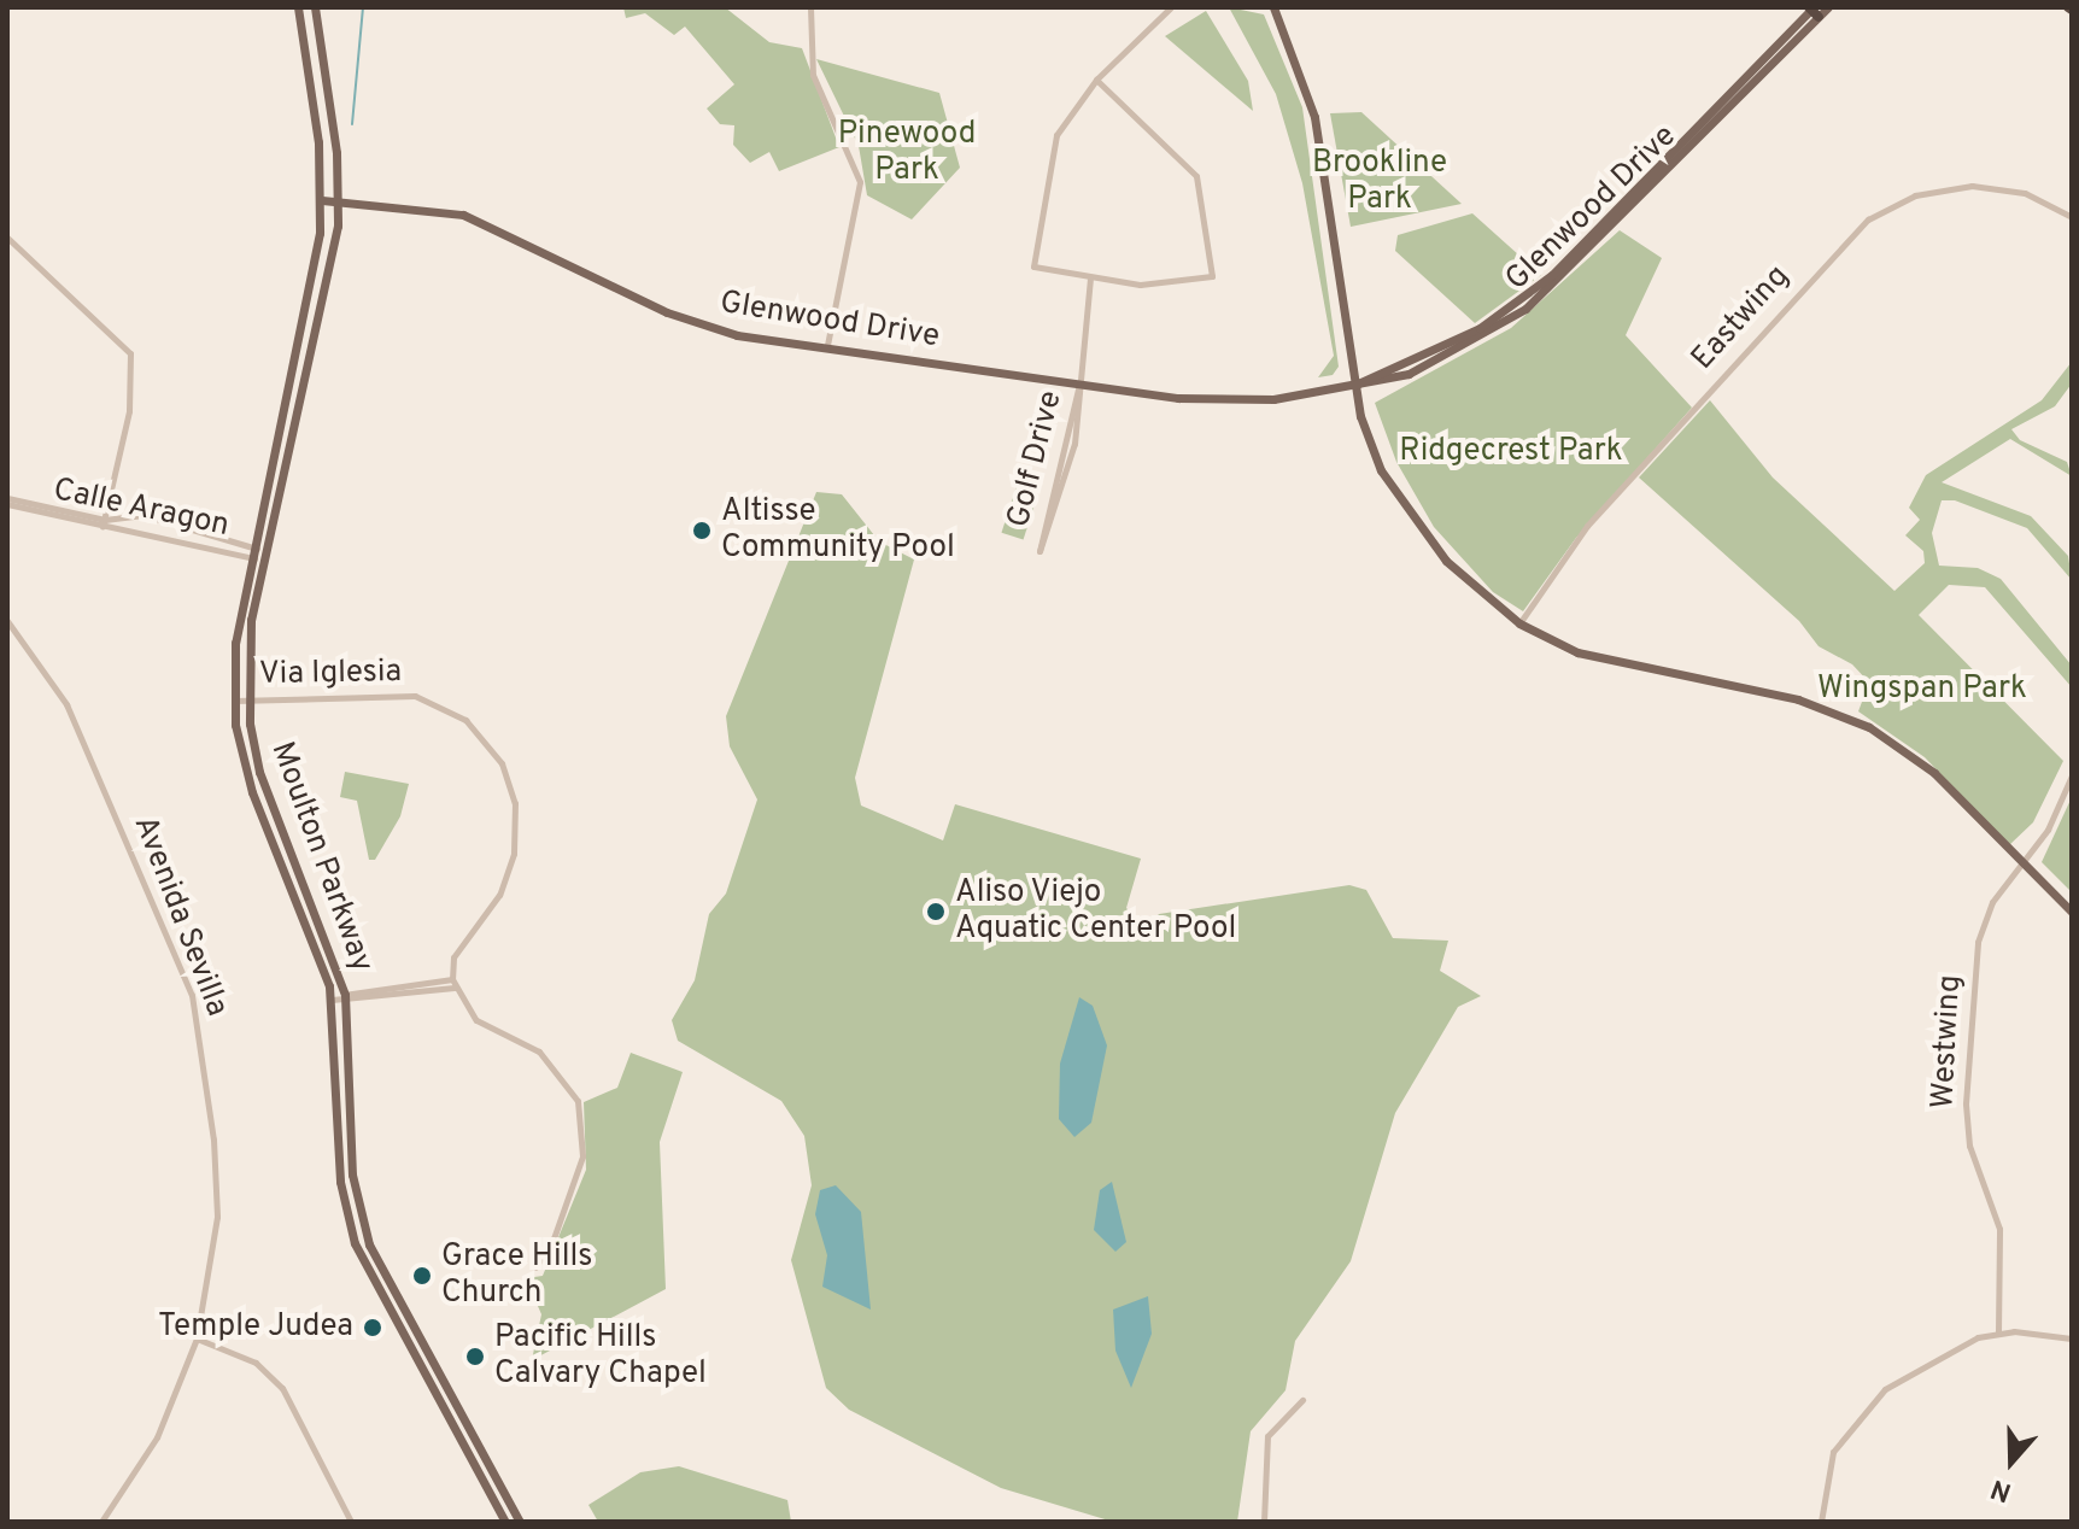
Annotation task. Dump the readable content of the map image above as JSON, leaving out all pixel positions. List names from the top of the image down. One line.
{"streets":{"main road":["Glenwood Drive","Moulton Parkway"],"street":["Eastwing","Golf Drive","Calle Aragon","Via Iglesia","Avenida Sevilla","Westwing"]},"crossings":[["Glenwood Drive","Golf Drive"],["Glenwood Drive","Moulton Parkway"],["Calle Aragon","Moulton Parkway"],["Via Iglesia","Moulton Parkway"]],"parks":["Pinewood Park","Brookline Park","Ridgecrest Park","Wingspan Park"],"places":["Altisse Community Pool","Aliso Viejo Aquatic Center Pool","Grace Hills Church","Temple Judea","Pacific Hills Calvary Chapel"],"north":"bottom"}
